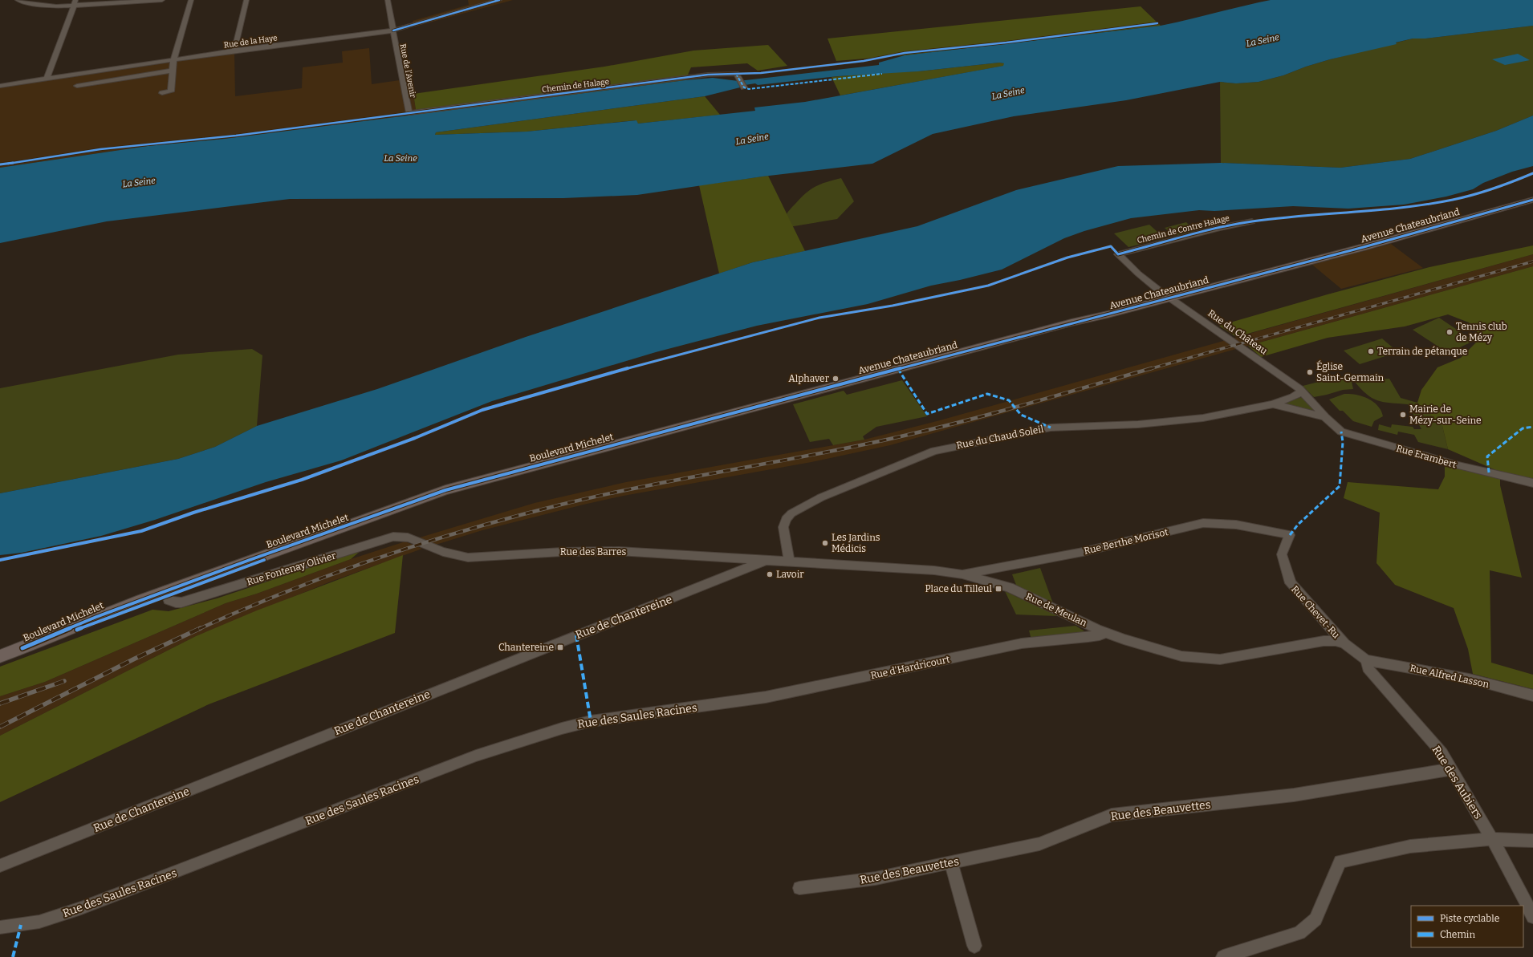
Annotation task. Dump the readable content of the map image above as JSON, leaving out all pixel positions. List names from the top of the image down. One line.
{"streets":{"main road":["Avenue Chateaubriand","Boulevard Michelet"],"street":["Rue de la Haye","Rue de l'Avenir","Chemin de Halage","Chemin de Contre Halage","Rue du Château","Rue du Chaud Soleil","Rue Erambert","Rue Berthe Morisot","Rue des Barres","Rue Fontenay Olivier","Rue de Meulan","Rue Chevet-Ru","Rue de Chantereine","Rue d'Hardricourt","Rue Alfred Lasson","Rue des Saules Racines","Rue des Aubiers","Rue des Beauvettes"]},"crossings":[["Rue de la Haye","Rue de l'Avenir"],["Rue de l'Avenir","Chemin de Halage"],["Avenue Chateaubriand","Rue du Château"],["Avenue Chateaubriand","Boulevard Michelet"],["Chemin de Contre Halage","Rue du Château"],["Rue du Château","Rue du Chaud Soleil"],["Rue du Château","Rue Erambert"],["Rue du Chaud Soleil","Rue de Meulan"],["Boulevard Michelet","Rue Fontenay Olivier"],["Rue Berthe Morisot","Rue de Meulan"],["Rue Berthe Morisot","Rue Chevet-Ru"],["Rue des Barres","Rue Fontenay Olivier"],["Rue des Barres","Rue de Meulan"],["Rue des Barres","Rue de Chantereine"],["Rue de Meulan","Rue Chevet-Ru"],["Rue de Meulan","Rue de Chantereine"],["Rue de Meulan","Rue d'Hardricourt"],["Rue Chevet-Ru","Rue Alfred Lasson"],["Rue Chevet-Ru","Rue des Aubiers"],["Rue d'Hardricourt","Rue des Saules Racines"],["Rue Alfred Lasson","Rue des Aubiers"],["Rue des Aubiers","Rue des Beauvettes"]],"water":["La Seine"],"places":{"other":["Tennis club de Mézy","Terrain de pétanque","Église Saint-Germain","Alphaver","Mairie de Mézy-sur-Seine","Les Jardins Médicis","Lavoir"],"transit":["Place du Tilleul","Chantereine"]},"legend":["Piste cyclable","Chemin"]}
